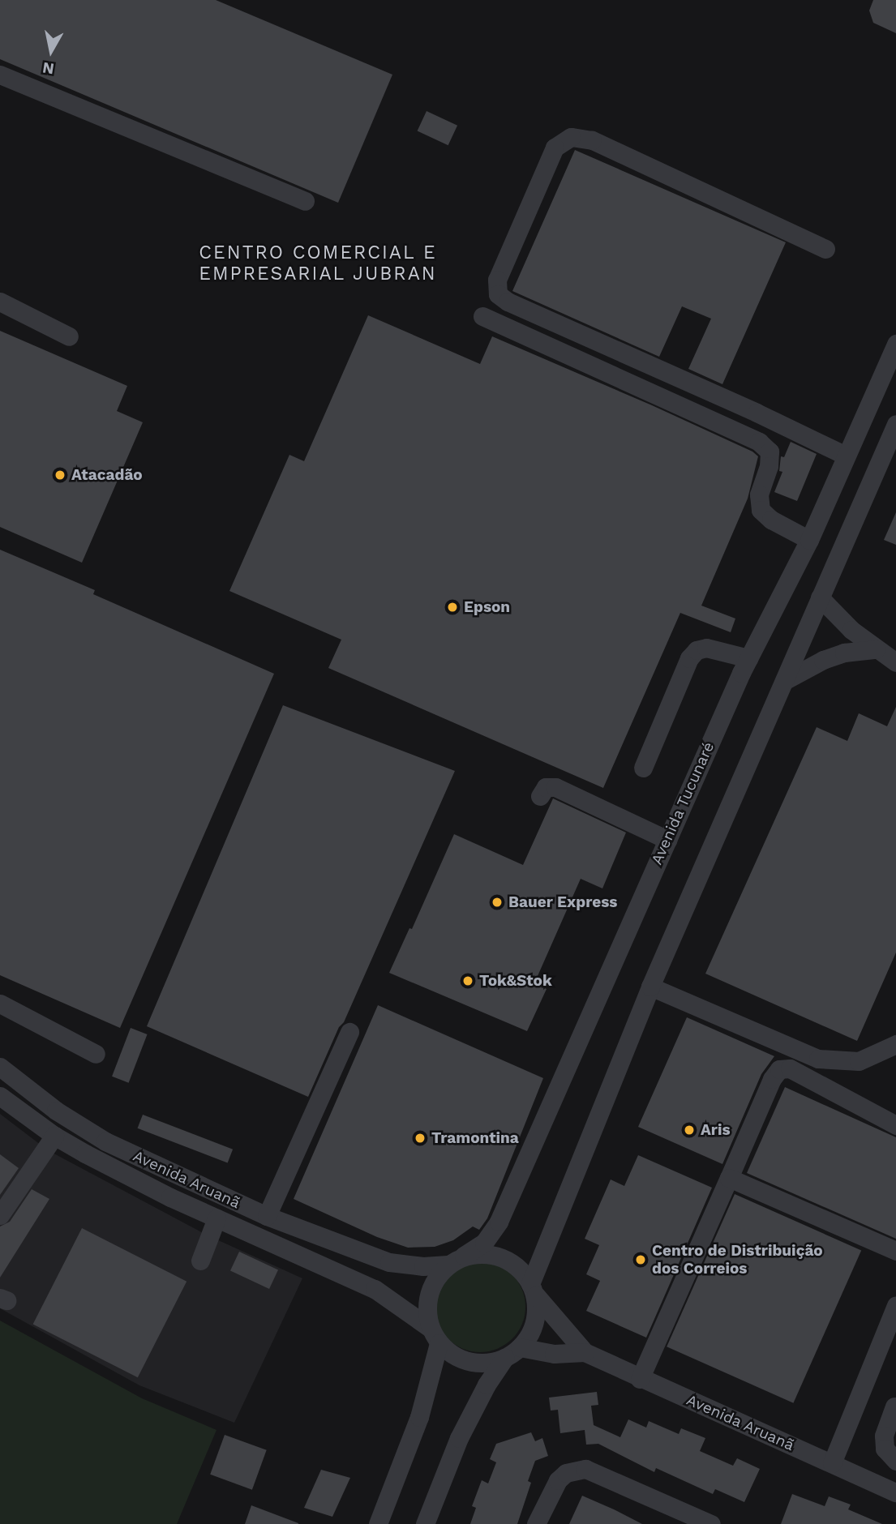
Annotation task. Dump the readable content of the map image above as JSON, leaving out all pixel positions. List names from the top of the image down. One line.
{"streets":{"street":["Avenida Tucunaré","Avenida Aruanã"]},"crossings":[["Avenida Tucunaré","Avenida Aruanã"]],"districts":["CENTRO COMERCIAL E EMPRESARIAL JUBRAN"],"places":["Atacadão","Epson","Bauer Express","Tok&Stok","Aris","Tramontina","Centro de Distribuição dos Correios"],"north":"bottom"}
